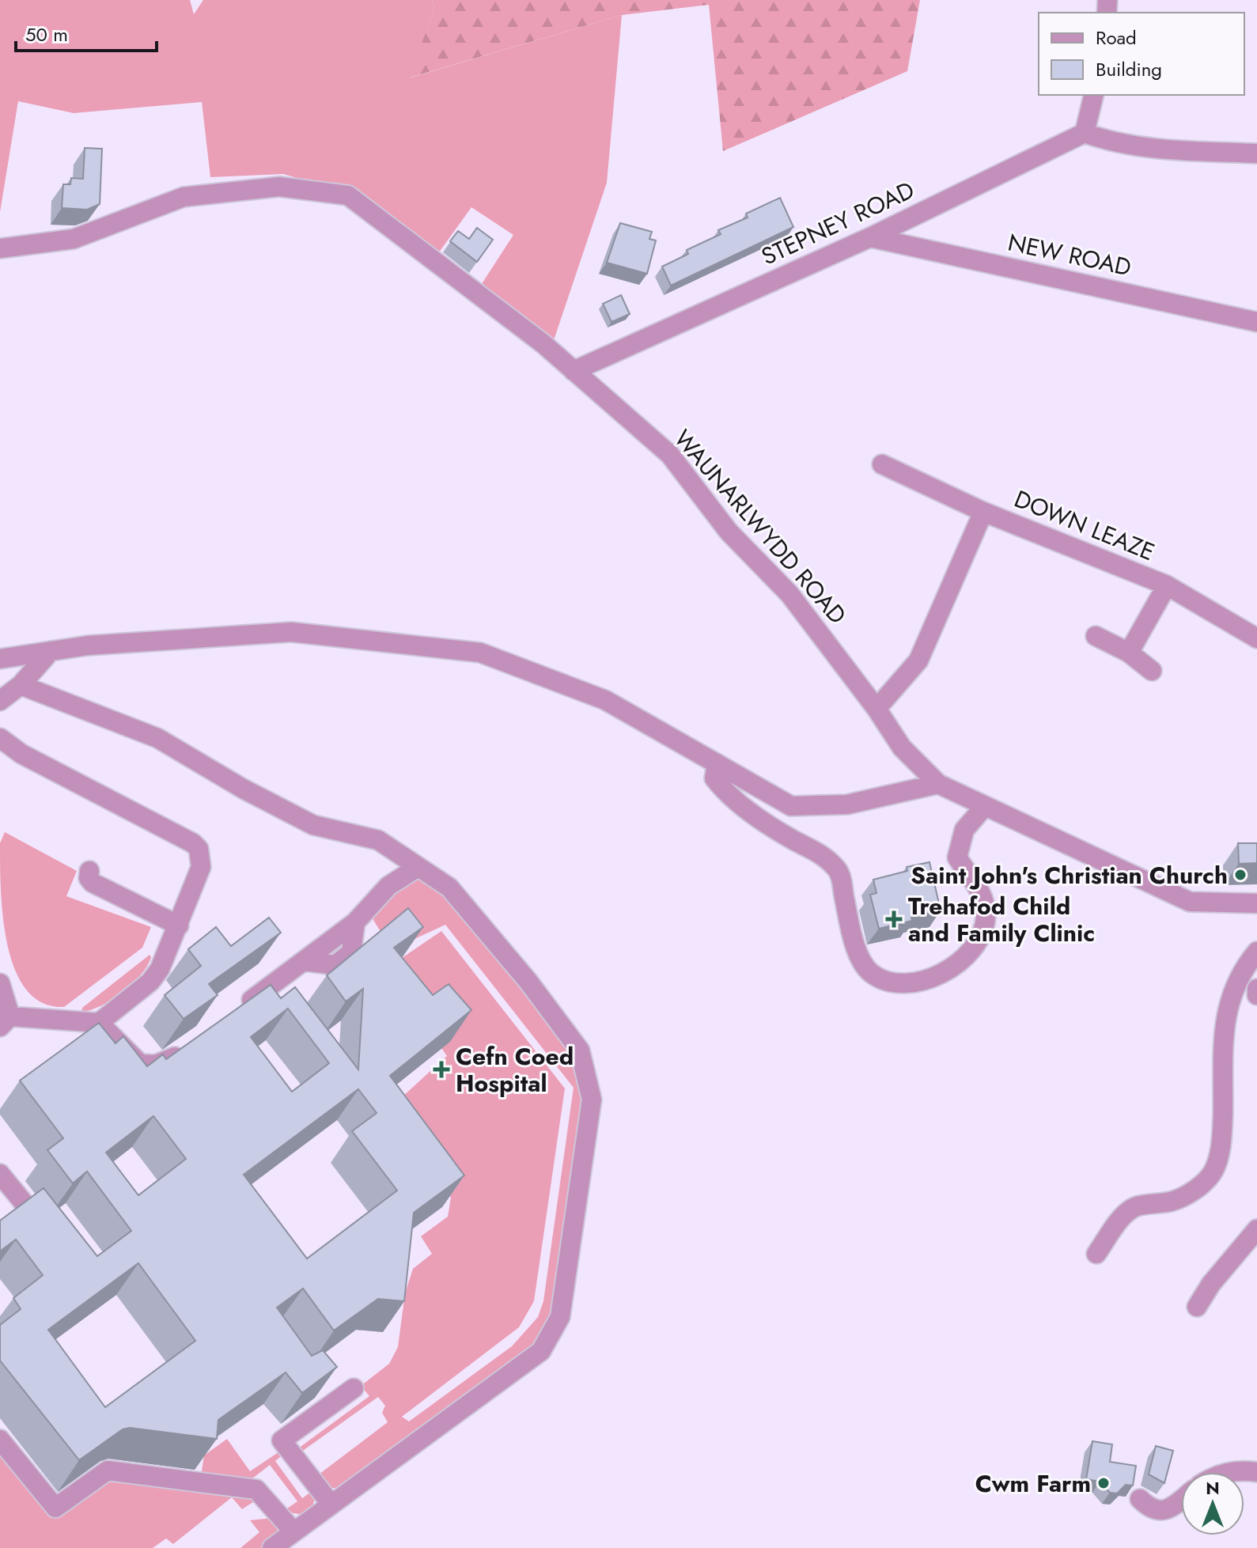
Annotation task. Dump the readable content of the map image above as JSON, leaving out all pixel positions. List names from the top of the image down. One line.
{"streets":{"street":["STEPNEY ROAD","NEW ROAD","DOWN LEAZE","WAUNARLWYDD ROAD"]},"crossings":[["STEPNEY ROAD","NEW ROAD"],["STEPNEY ROAD","WAUNARLWYDD ROAD"]],"places":{"other":["Saint John's Christian Church","Cwm Farm"],"health":["Trehafod Child and Family Clinic","Cefn Coed Hospital"]},"legend":["Road","Building"],"scale_bar":"50 m","north":"top"}
